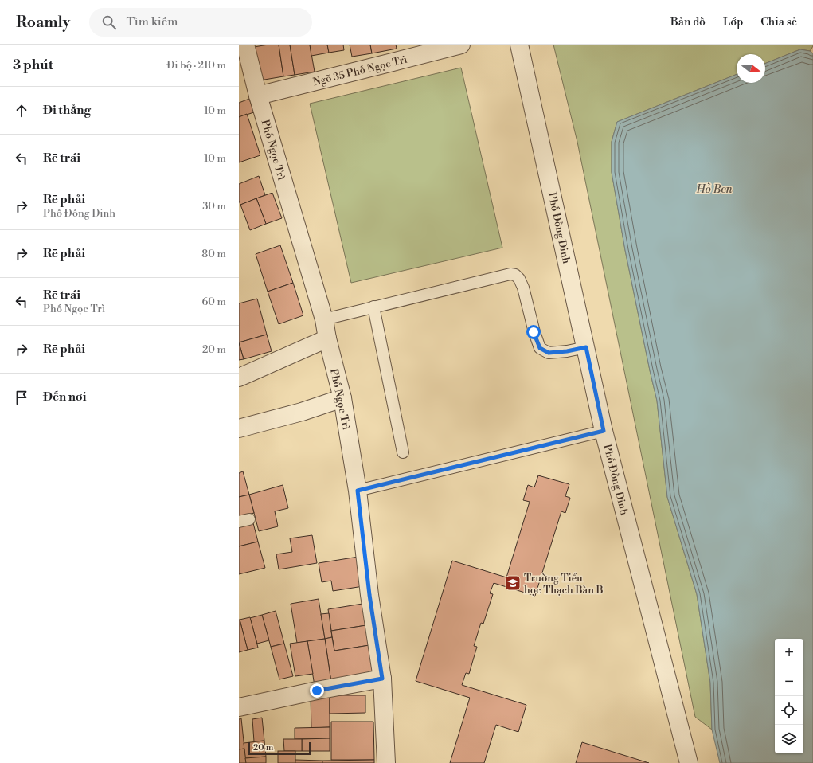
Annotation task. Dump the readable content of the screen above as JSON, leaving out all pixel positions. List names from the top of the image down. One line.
{"streets":{"street":["Ngõ 35 Phố Ngọc Trì","Phố Ngọc Trì","Phố Đồng Dinh"]},"crossings":[["Ngõ 35 Phố Ngọc Trì","Phố Ngọc Trì"]],"water":["Hồ Ben"],"places":{"school or university":["Trường Tiểu học Thạch Bàn B"]},"scale_bar":"20 m","north":"right","page":{"header":"Roamly","search":"Tìm kiếm","nav":["Bản đồ","Lớp","Chia sẻ"],"heading":["3 phút","Đi bộ · 210 m"],"list":[["Đi thẳng","10 m"],["Rẽ trái","10 m"],["Rẽ phải","Phố Đồng Dinh","30 m"],["Rẽ phải","80 m"],["Rẽ trái","Phố Ngọc Trì","60 m"],["Rẽ phải","20 m"],"Đến nơi"],"map_buttons":["+","−"],"scale":"20 m"}}
